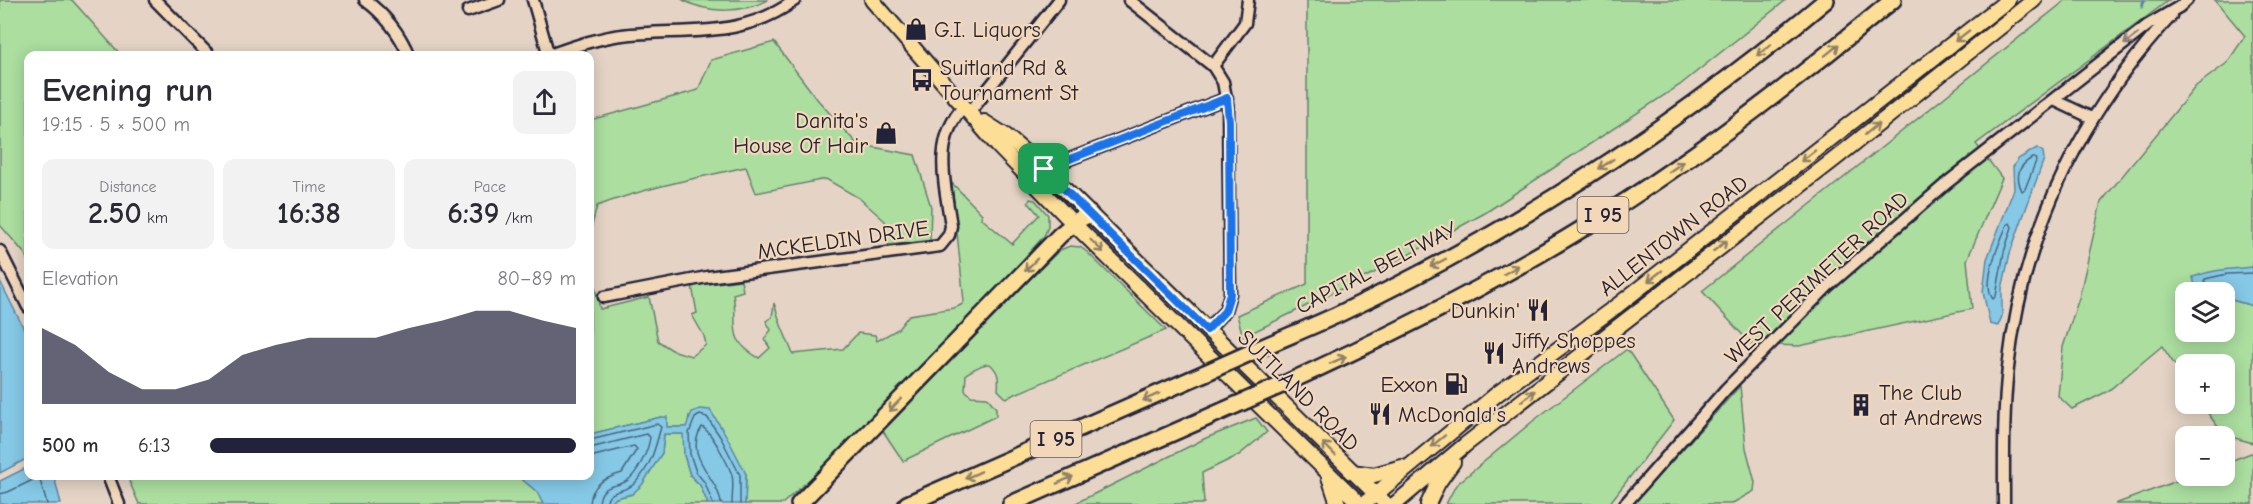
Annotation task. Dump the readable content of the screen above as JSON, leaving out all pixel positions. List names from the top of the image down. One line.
{"streets":{"highway":["I 95","CAPITAL BELTWAY"],"main road":["ALLENTOWN ROAD","SUITLAND ROAD"],"street":["MCKELDIN DRIVE","WEST PERIMETER ROAD"]},"crossings":[["ALLENTOWN ROAD","SUITLAND ROAD"],["MCKELDIN DRIVE","SUITLAND ROAD"]],"places":{"shop":["G.I. Liquors","Danita's House Of Hair"],"bus stop":["Suitland Rd & Tournament St"],"restaurant":["Dunkin'","Jiffy Shoppes Andrews","McDonald's"],"fuel station":["Exxon"],"building":["The Club at Andrews"]},"page":{"heading":["Evening run","19:15 · 5 × 500 m"],"stats":[["Distance","2.50 km"],["Time","16:38"],["Pace","6:39 /km"]],"chart":["Elevation","80–89 m"],"map_buttons":["+","−"],"list":[{"name":"500 m","note":"6:13"}]}}
